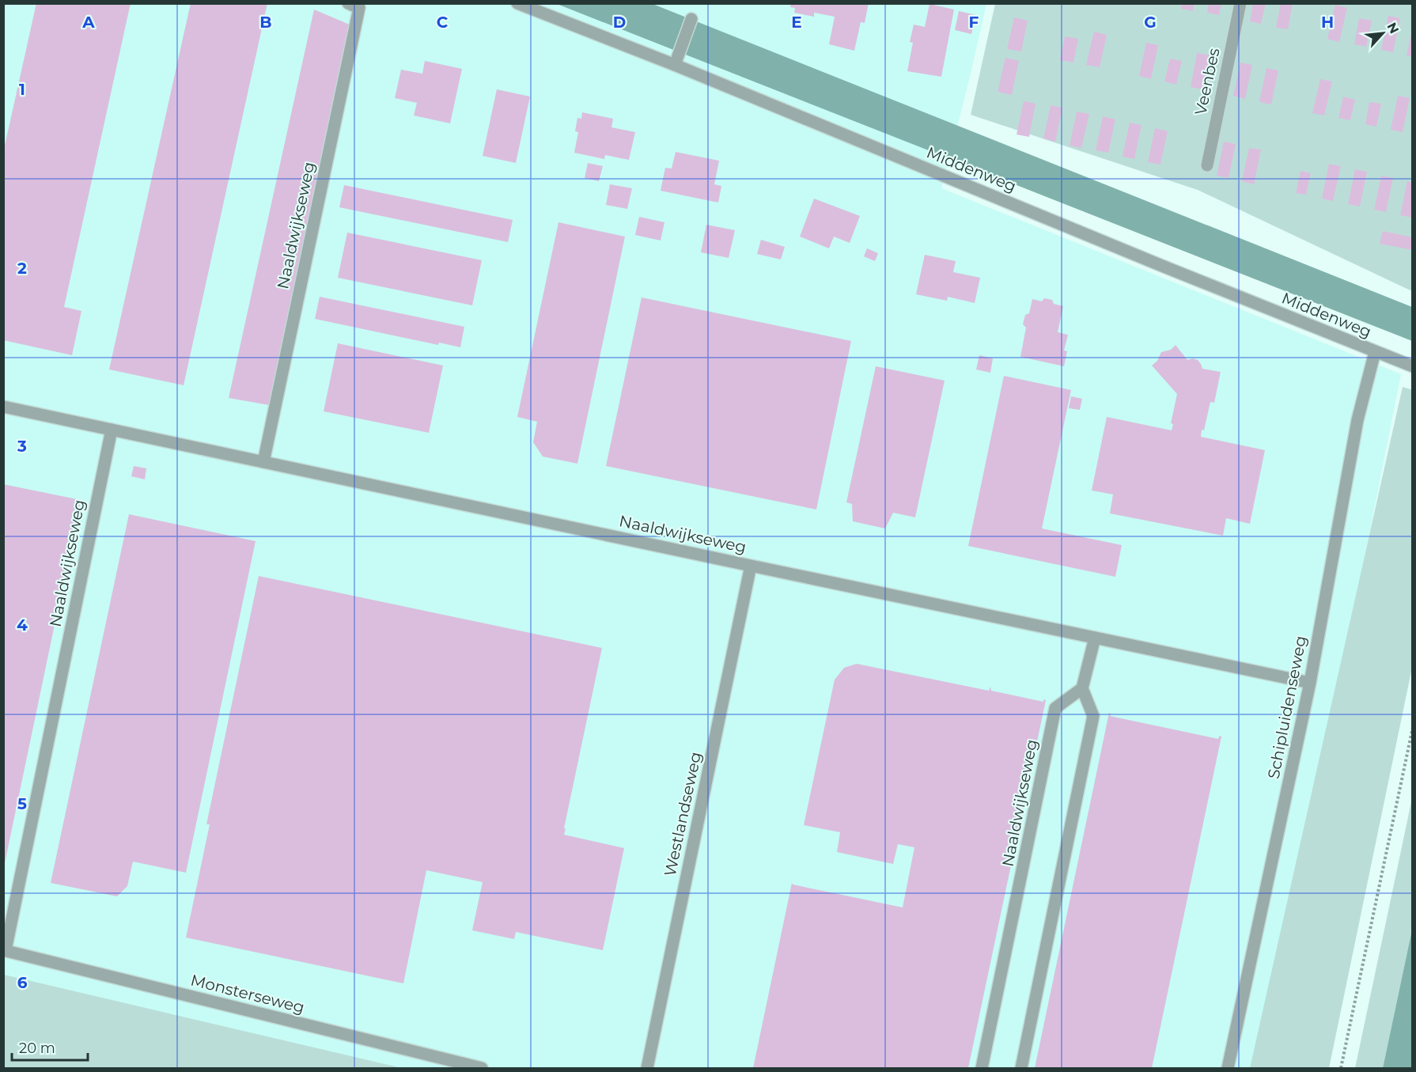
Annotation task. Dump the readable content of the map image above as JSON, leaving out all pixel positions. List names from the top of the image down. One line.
{"streets":{"street":["Veenbes","Middenweg","Naaldwijkseweg","Schipluidenseweg","Westlandseweg","Monsterseweg"]},"crossings":[["Middenweg","Schipluidenseweg"],["Naaldwijkseweg","Schipluidenseweg"],["Naaldwijkseweg","Westlandseweg"],["Naaldwijkseweg","Monsterseweg"]],"scale_bar":"20 m","north":"top right","grid":{"columns":["A","B","C","D","E","F","G","H"],"rows":["1","2","3","4","5","6"]}}
